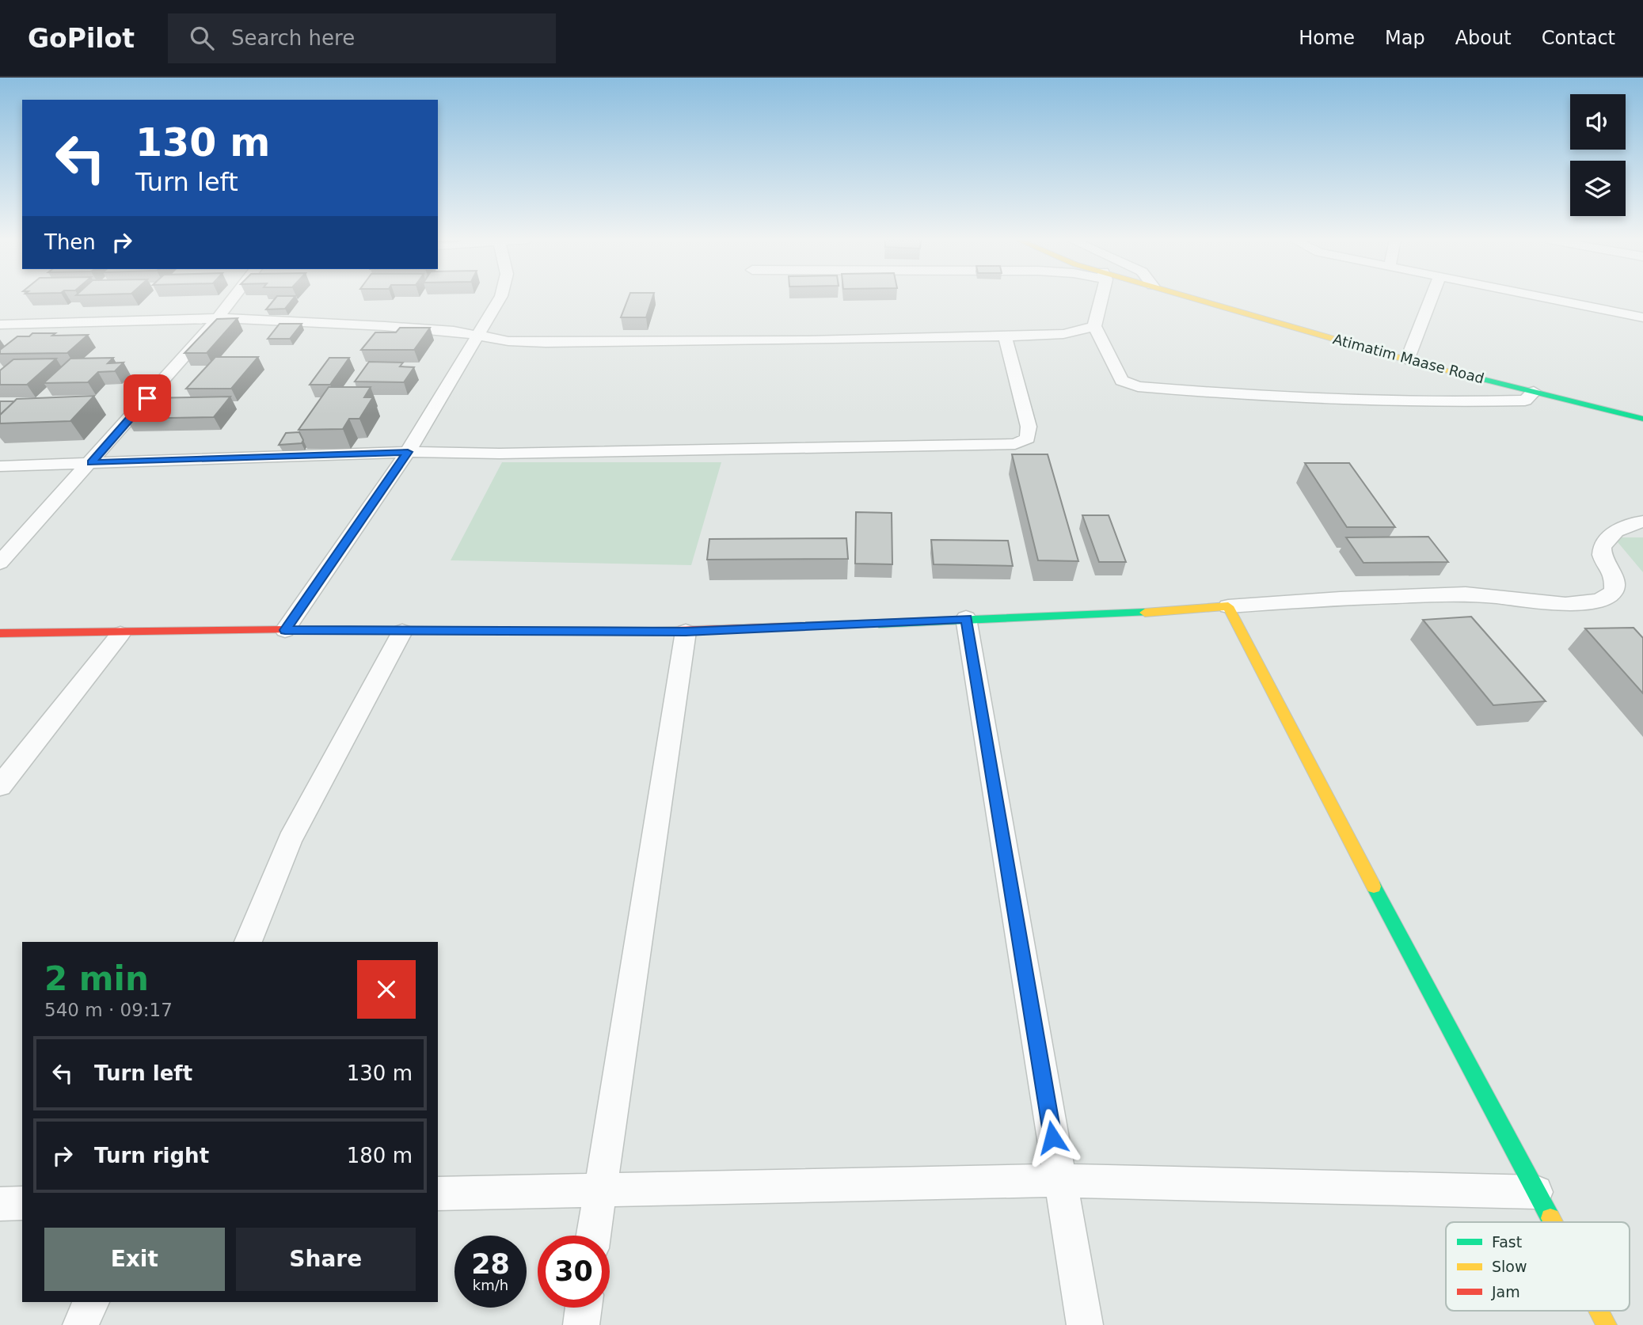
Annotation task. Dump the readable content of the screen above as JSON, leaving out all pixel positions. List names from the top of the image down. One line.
{"streets":{"street":["Atimatim Maase Road"]},"legend":["Fast","Slow","Jam"],"page":{"header":"GoPilot","search":"Search here","nav":["Home","Map","About","Contact"],"turn":["130 m","Turn left"],"then":"Then","heading":["2 min","540 m · 09:17"],"list":[{"name":"Turn left","value":"130 m"},{"name":"Turn right","value":"180 m"}],"buttons":["Exit","Share"],"speed":"28 km/h","limit":"30"}}
